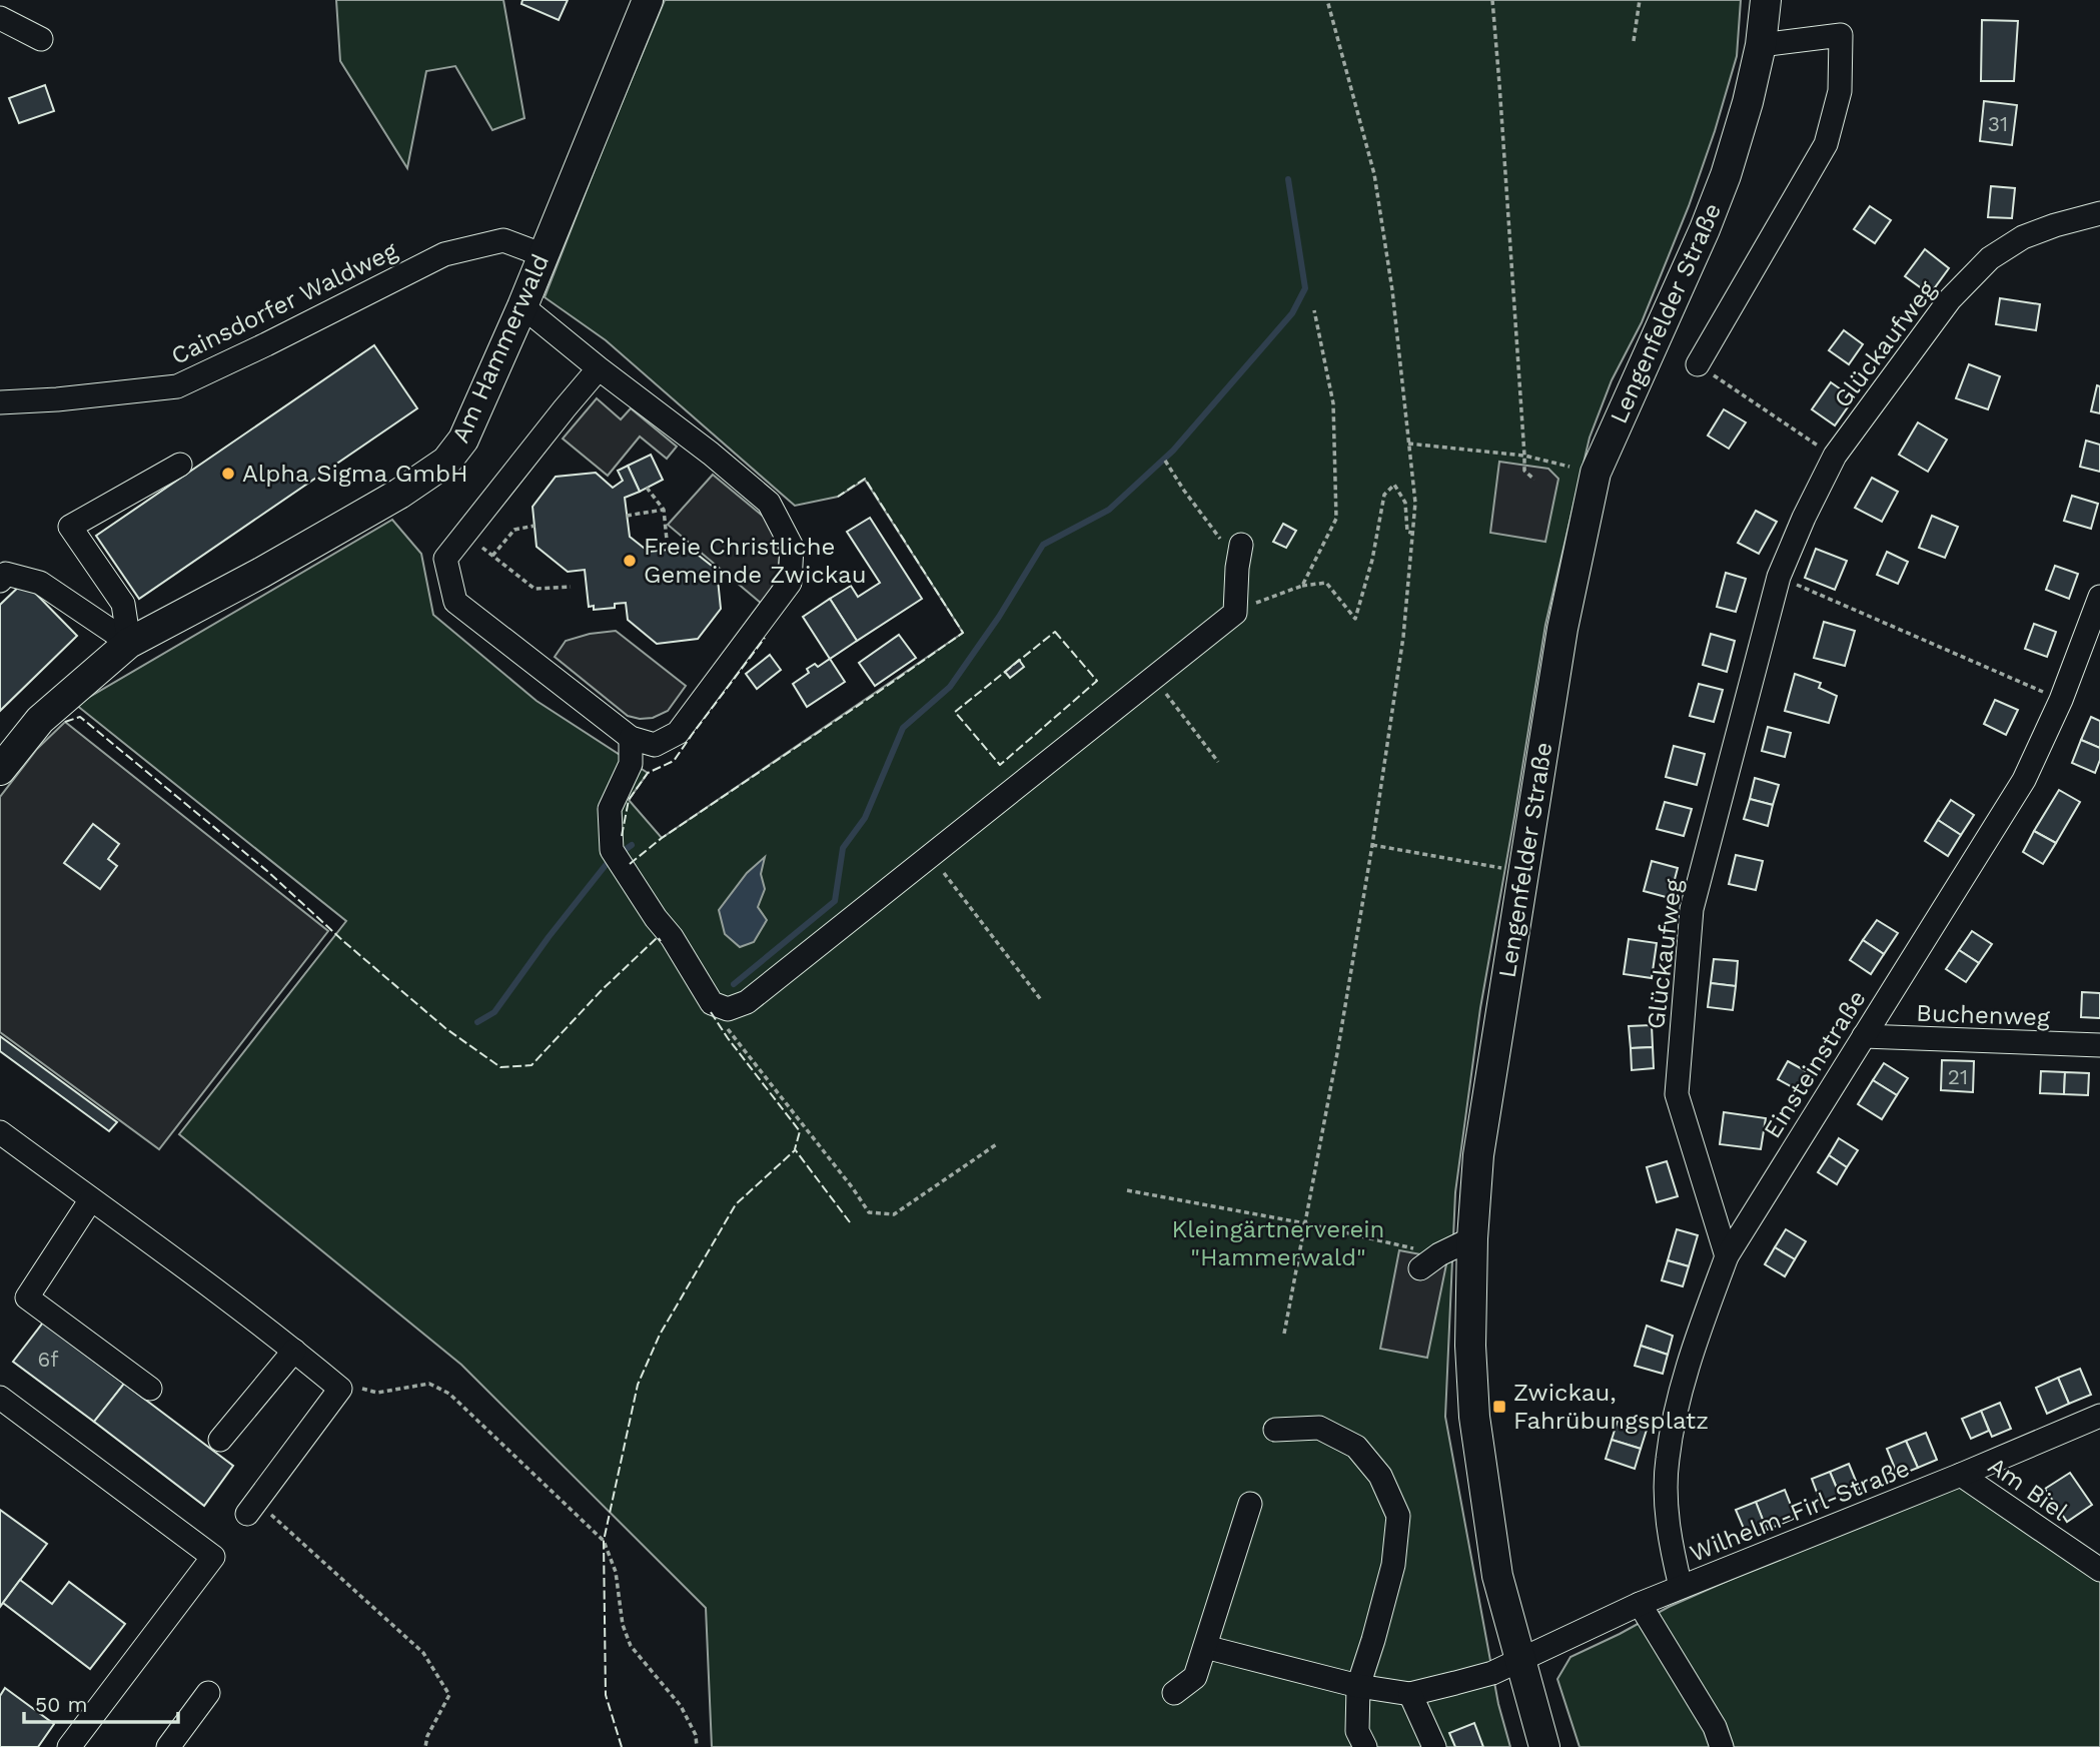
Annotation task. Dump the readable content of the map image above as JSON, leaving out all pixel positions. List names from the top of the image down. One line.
{"streets":{"main road":["Lengenfelder Straße","Am Hammerwald"],"street":["Cainsdorfer Waldweg","Glückaufweg","Buchenweg","Einsteinstraße","Am Biel","Wilhelm-Firl-Straße"]},"crossings":[["Cainsdorfer Waldweg","Am Hammerwald"],["Lengenfelder Straße","Wilhelm-Firl-Straße"],["Glückaufweg","Einsteinstraße"],["Buchenweg","Einsteinstraße"],["Einsteinstraße","Wilhelm-Firl-Straße"],["Am Biel","Wilhelm-Firl-Straße"]],"parks":["Kleingärtnerverein \"Hammerwald\""],"places":{"other":["Alpha Sigma GmbH","Freie Christliche Gemeinde Zwickau"],"transit":["Zwickau, Fahrübungsplatz"]},"house_numbers":["31","21","6f"],"scale_bar":"50 m"}
